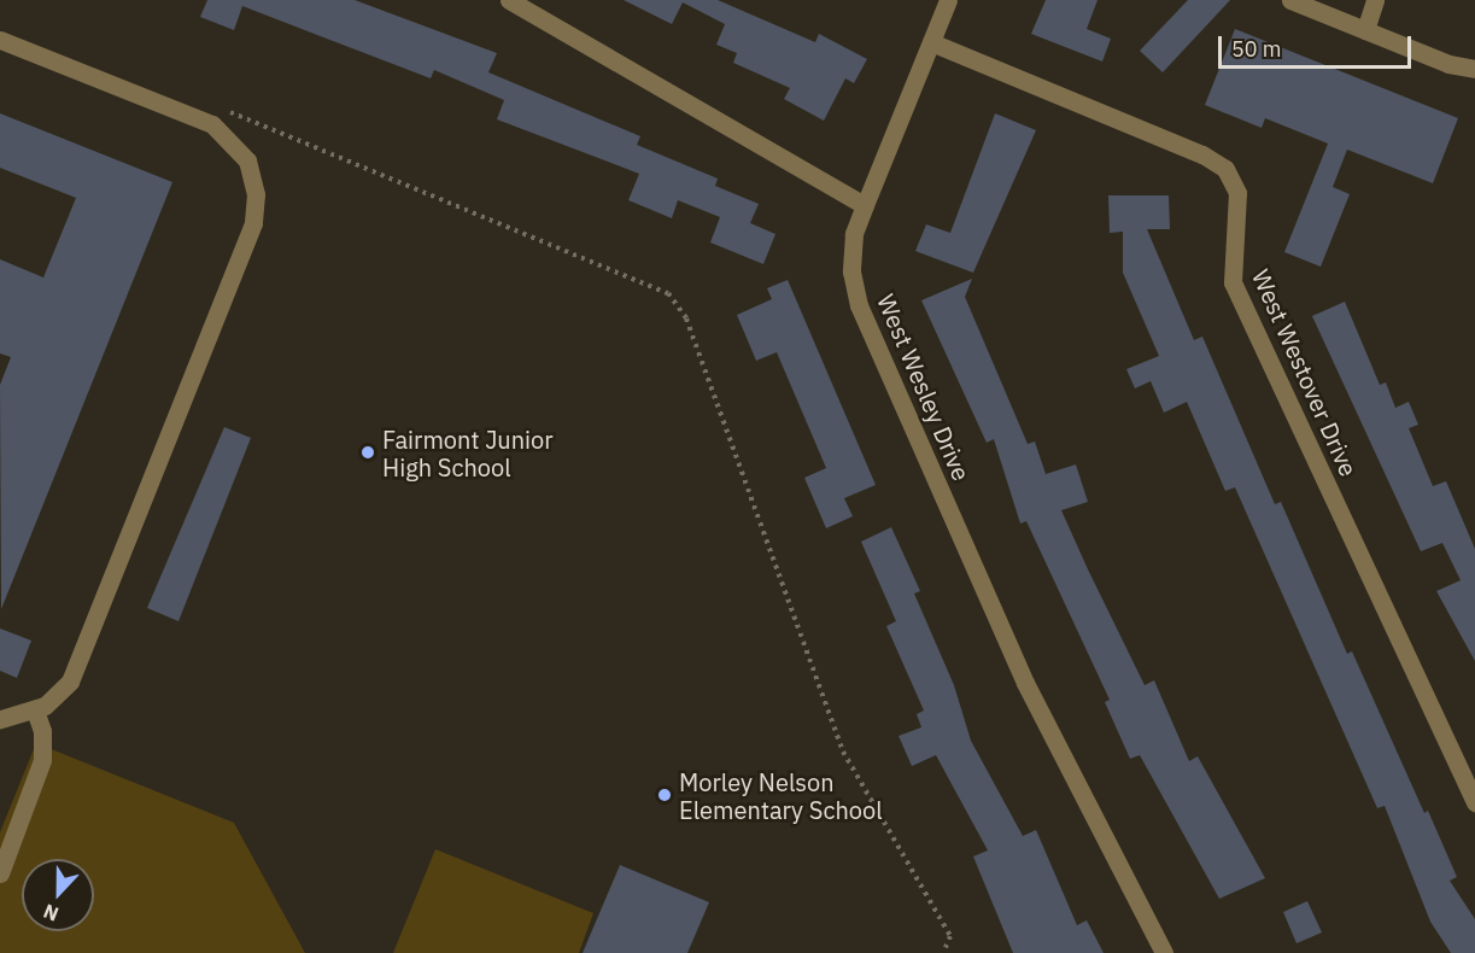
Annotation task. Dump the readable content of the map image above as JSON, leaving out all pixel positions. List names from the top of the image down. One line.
{"streets":{"street":["West Westover Drive","West Wesley Drive"]},"crossings":[["West Westover Drive","West Wesley Drive"]],"places":["Fairmont Junior High School","Morley Nelson Elementary School"],"scale_bar":"50 m","north":"bottom"}
